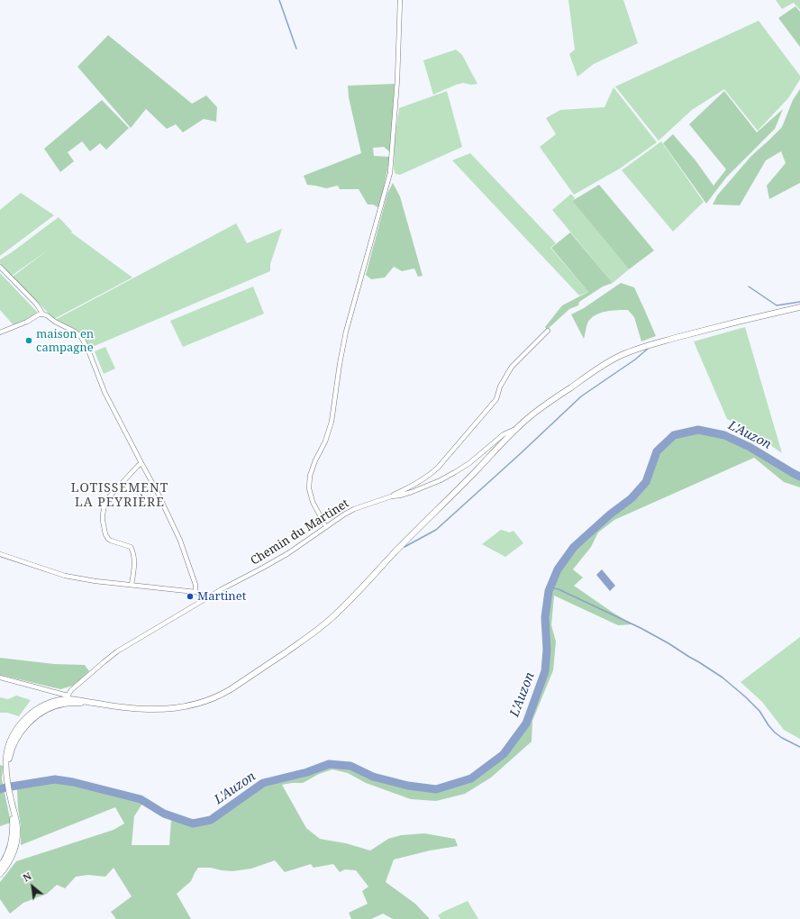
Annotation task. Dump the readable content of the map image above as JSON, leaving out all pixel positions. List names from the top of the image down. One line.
{"streets":{"street":["Chemin du Martinet"]},"districts":["LOTISSEMENT LA PEYRIÈRE"],"water":["L'Auzon"],"places":["maison en campagne","Martinet"],"north":"top left"}
